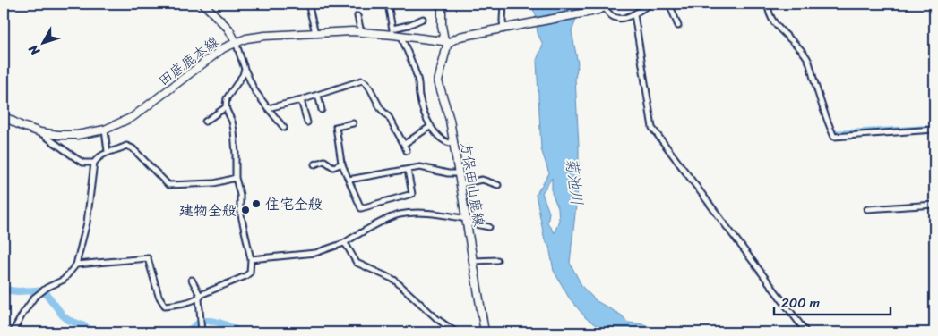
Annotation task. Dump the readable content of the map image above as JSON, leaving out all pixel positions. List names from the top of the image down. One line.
{"streets":{"main road":["田底鹿本線","方保田山鹿線"]},"crossings":[["田底鹿本線","方保田山鹿線"]],"water":["菊池川"],"places":["住宅全般","建物全般"],"scale_bar":"200 m","north":"bottom left"}
